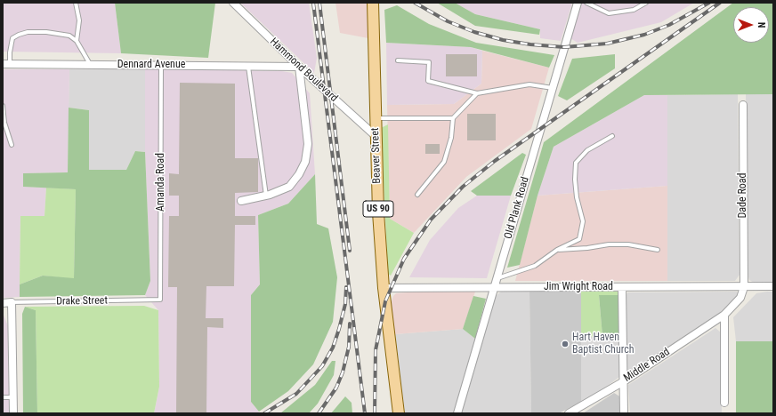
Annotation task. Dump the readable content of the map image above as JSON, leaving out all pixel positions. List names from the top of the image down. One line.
{"streets":{"main road":["Beaver Street","US 90"],"street":["Dennard Avenue","Hammond Boulevard","Dade Road","Old Plank Road","Jim Wright Road","Drake Street","Middle Road"],"lane":["Amanda Road"]},"crossings":[["Dennard Avenue","Hammond Boulevard"],["Dennard Avenue","Amanda Road"],["Hammond Boulevard","Beaver Street"],["Beaver Street","Jim Wright Road"],["Amanda Road","Drake Street"],["Dade Road","Jim Wright Road"],["Dade Road","Middle Road"],["Old Plank Road","Jim Wright Road"],["Jim Wright Road","Middle Road"]],"places":["Hart Haven Baptist Church"],"north":"right"}
